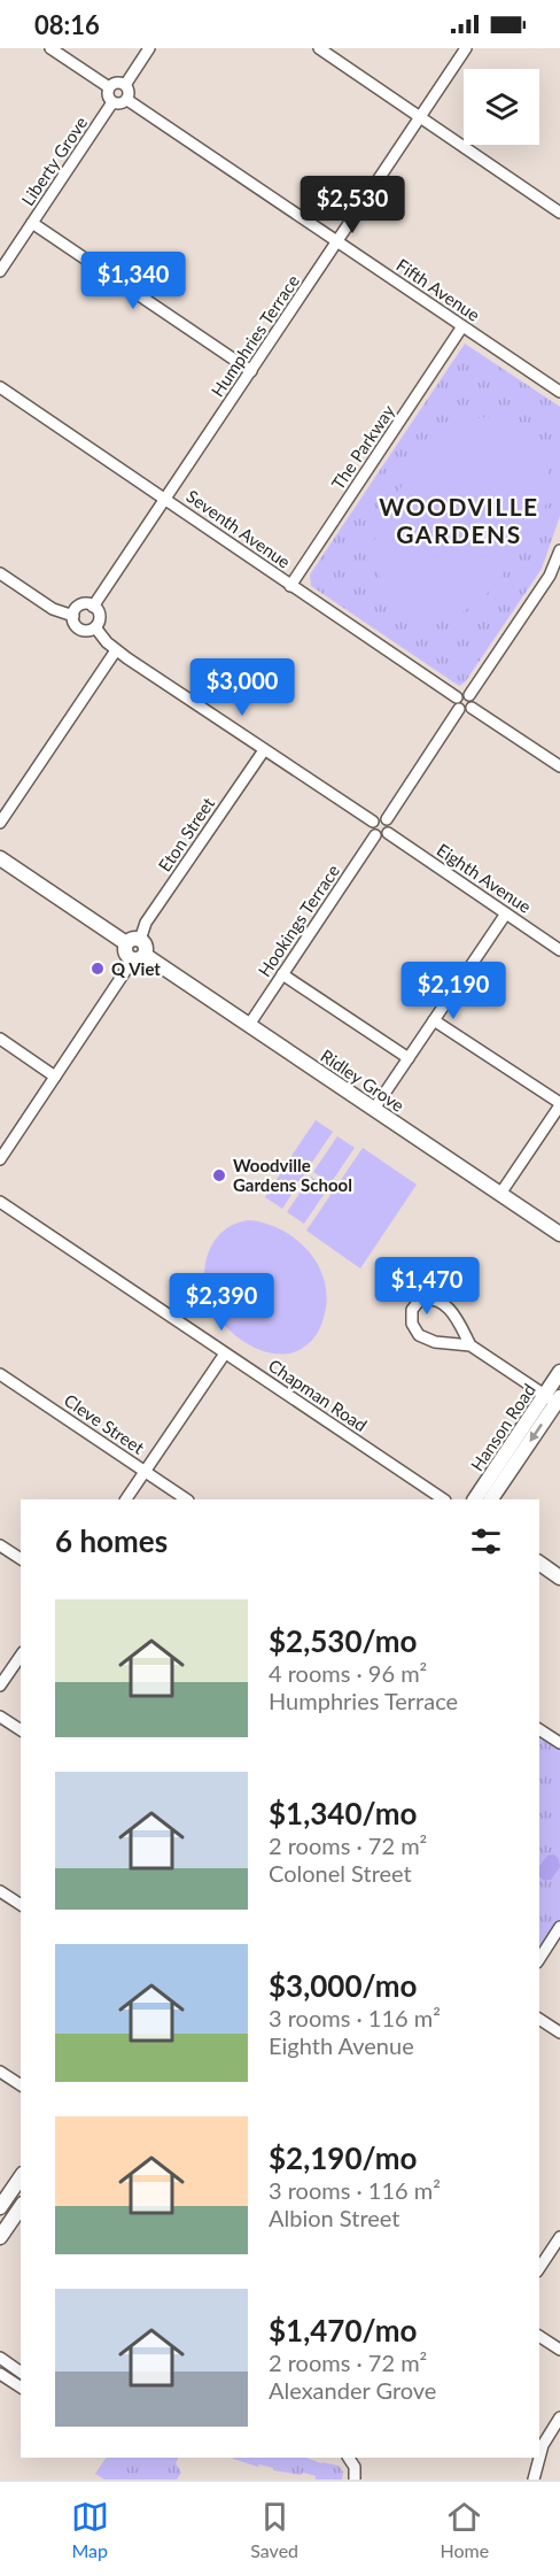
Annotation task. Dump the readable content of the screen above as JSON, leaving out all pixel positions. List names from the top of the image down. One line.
{"streets":{"street":["Liberty Grove","Fifth Avenue","Humphries Terrace","The Parkway","Seventh Avenue","Eton Street","Eighth Avenue","Hookings Terrace","Ridley Grove","Chapman Road","Cleve Street","Hanson Road"]},"crossings":[["Liberty Grove","Fifth Avenue"],["Fifth Avenue","Humphries Terrace"],["Fifth Avenue","The Parkway"],["Humphries Terrace","Seventh Avenue"],["The Parkway","Seventh Avenue"],["Eighth Avenue","Hookings Terrace"],["Hookings Terrace","Ridley Grove"]],"districts":["WOODVILLE GARDENS"],"places":["Q Viet","Woodville Gardens School"],"page":{"status":"08:16","price":["$2,530","$1,340","$3,000","$2,190","$1,470","$2,390"],"heading":"6 homes","list":[{"name":"$2,530/mo","note":"4 rooms · 96 m² · Humphries Terrace"},{"name":"$1,340/mo","note":"2 rooms · 72 m² · Colonel Street"},{"name":"$3,000/mo","note":"3 rooms · 116 m² · Eighth Avenue"},{"name":"$2,190/mo","note":"3 rooms · 116 m² · Albion Street"},{"name":"$1,470/mo","note":"2 rooms · 72 m² · Alexander Grove"}],"tabs":["Map","Saved","Home"]}}
